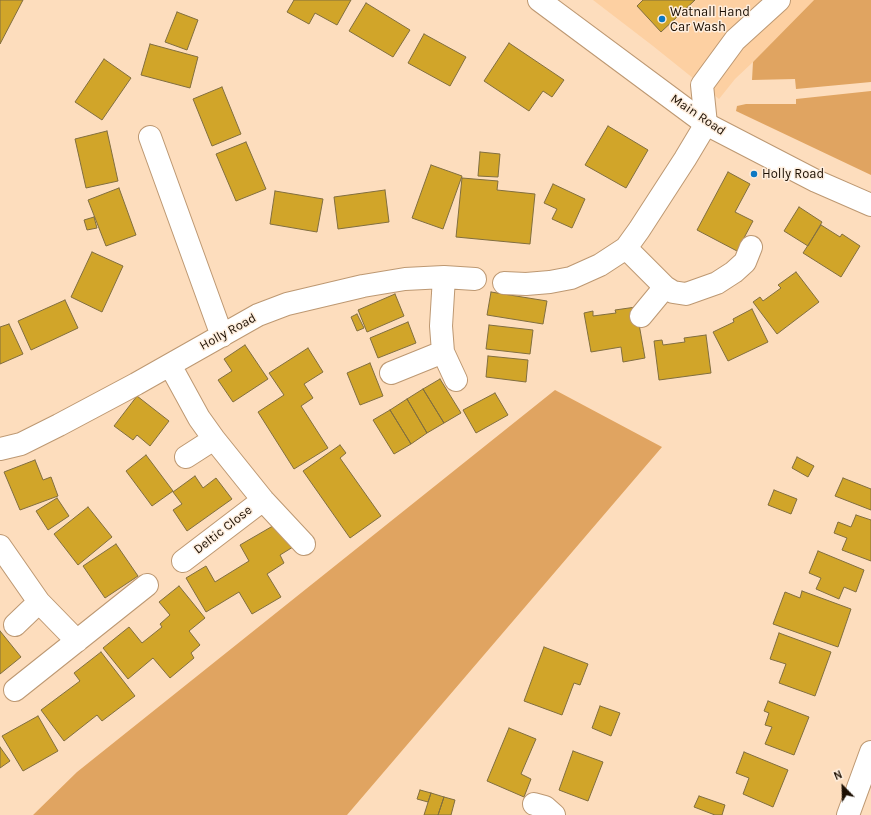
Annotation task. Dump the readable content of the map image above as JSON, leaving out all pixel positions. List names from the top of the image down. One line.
{"streets":{"street":["Main Road","Holly Road","Deltic Close"]},"crossings":[["Holly Road","Deltic Close"]],"places":["Watnall Hand Car Wash","Holly Road"],"north":"top left"}
